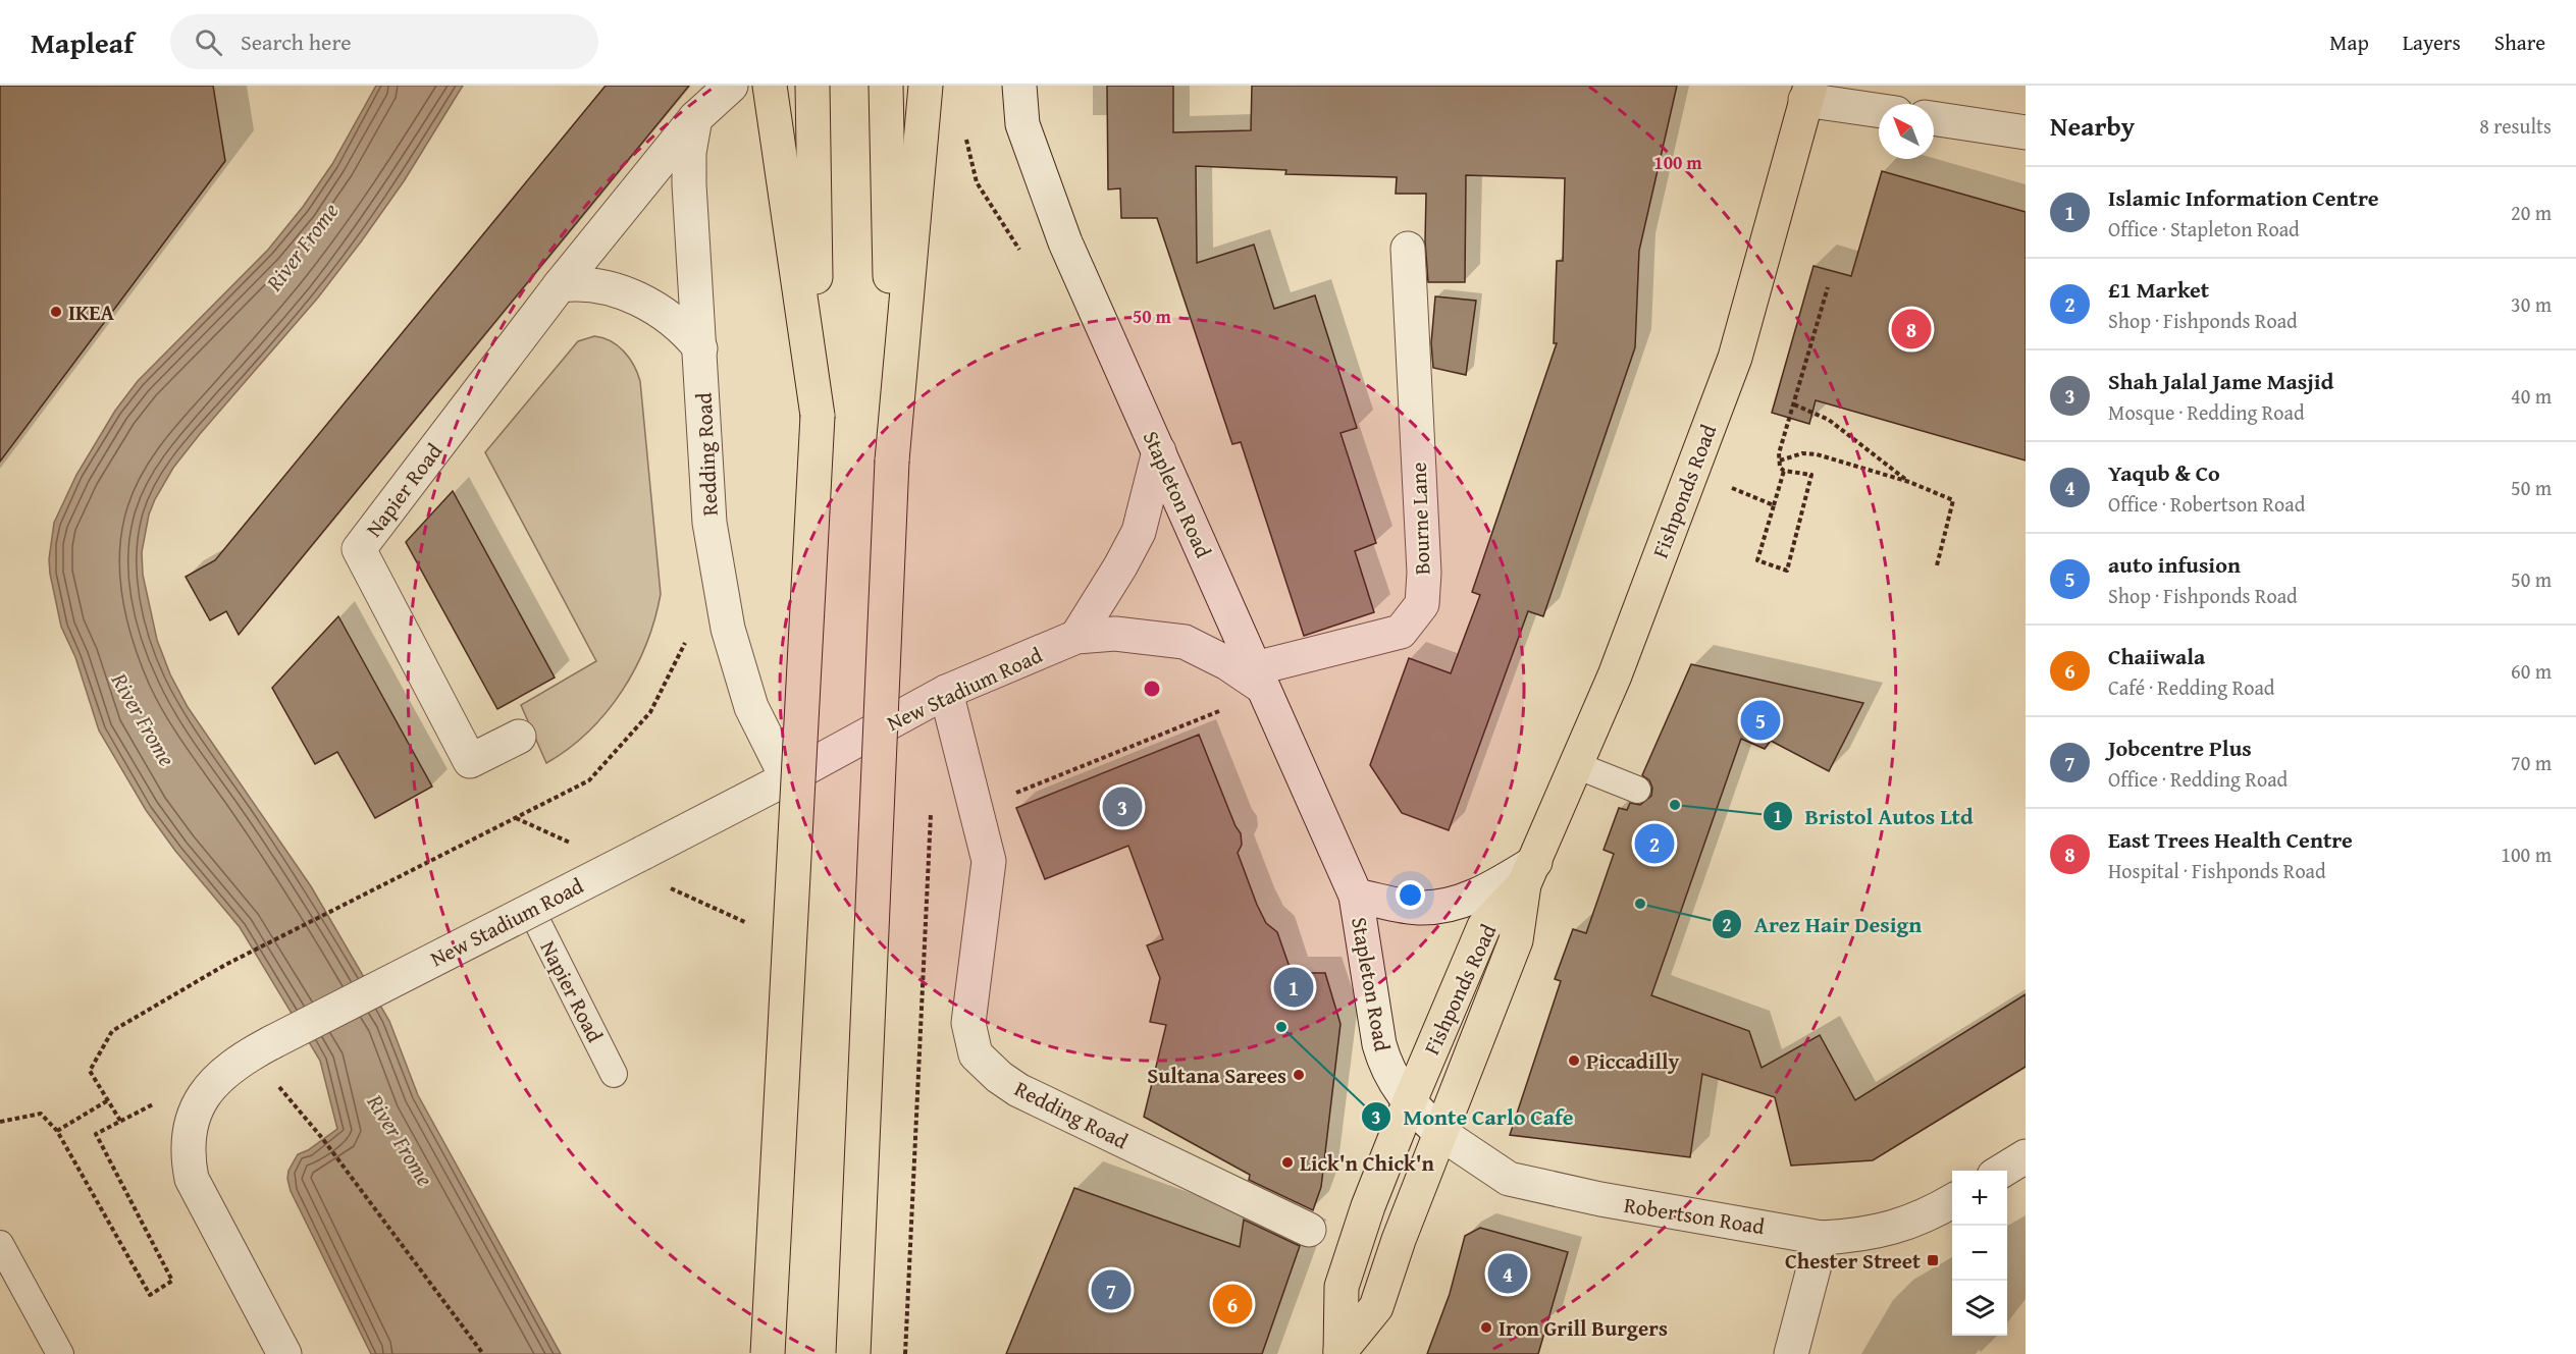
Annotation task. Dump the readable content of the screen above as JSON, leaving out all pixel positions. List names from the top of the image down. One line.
{"streets":{"main road":["Fishponds Road"],"street":["Redding Road","Napier Road","Stapleton Road","Bourne Lane","New Stadium Road","Robertson Road"]},"crossings":[["Redding Road","Napier Road"],["Redding Road","New Stadium Road"],["Napier Road","New Stadium Road"],["Fishponds Road","Stapleton Road"],["Fishponds Road","Robertson Road"],["Stapleton Road","Bourne Lane"],["Stapleton Road","New Stadium Road"],["Stapleton Road","Robertson Road"],["Bourne Lane","New Stadium Road"]],"water":["River Frome"],"places":{"other":["IKEA","Bristol Autos Ltd","Arez Hair Design","Monte Carlo Cafe","Piccadilly","Sultana Sarees","Lick'n Chick'n","Iron Grill Burgers"],"transit":["Chester Street"]},"north":"top left","page":{"header":"Mapleaf","search":"Search here","nav":["Map","Layers","Share"],"heading":["Nearby","8 results"],"list":[{"mark":"1","name":"Islamic Information Centre","note":"Office · Stapleton Road","value":"20 m"},{"mark":"2","name":"£1 Market","note":"Shop · Fishponds Road","value":"30 m"},{"mark":"3","name":"Shah Jalal Jame Masjid","note":"Mosque · Redding Road","value":"40 m"},{"mark":"4","name":"Yaqub & Co","note":"Office · Robertson Road","value":"50 m"},{"mark":"5","name":"auto infusion","note":"Shop · Fishponds Road","value":"50 m"},{"mark":"6","name":"Chaiiwala","note":"Café · Redding Road","value":"60 m"},{"mark":"7","name":"Jobcentre Plus","note":"Office · Redding Road","value":"70 m"},{"mark":"8","name":"East Trees Health Centre","note":"Hospital · Fishponds Road","value":"100 m"}],"pins":["8","5","3","2","1","4","7","6"],"map_buttons":["+","−"]},"rings":["100 m","50 m"]}
